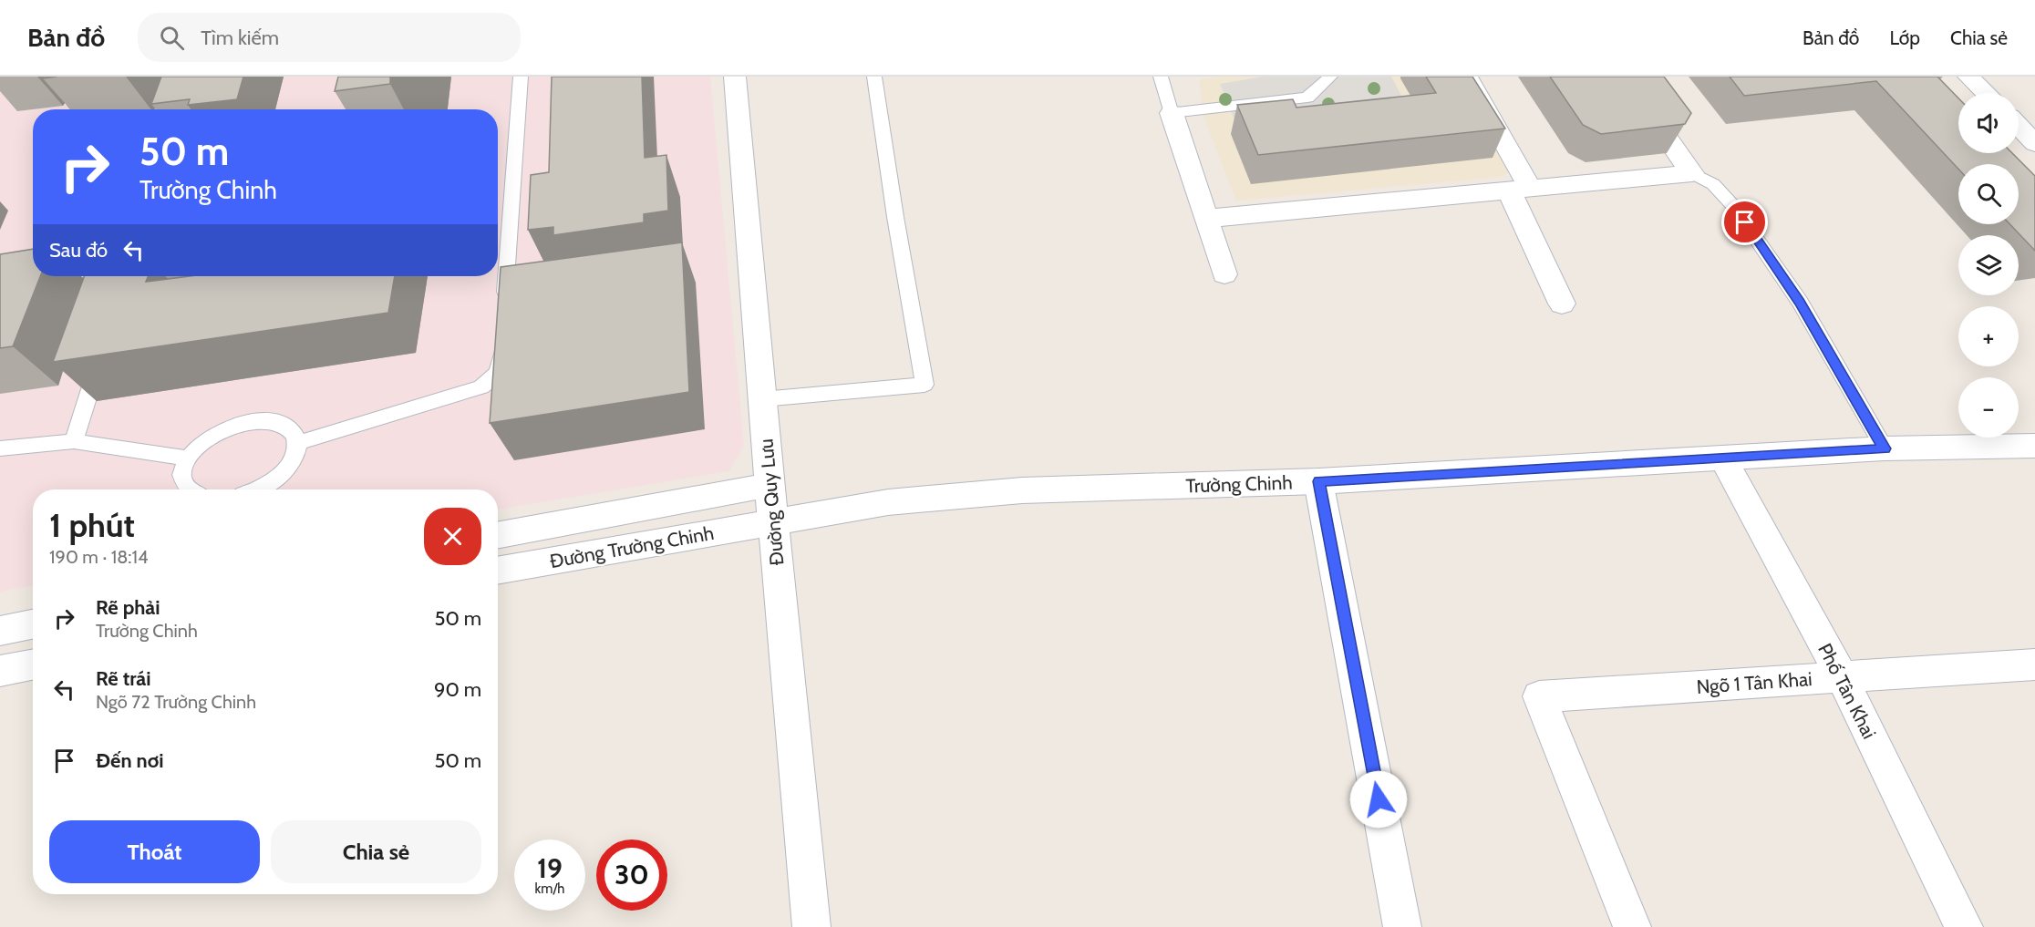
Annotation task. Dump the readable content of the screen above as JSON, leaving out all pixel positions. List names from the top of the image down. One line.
{"streets":{"street":["Trường Chinh","Đường Quy Lưu","Đường Trường Chinh","Ngõ 1 Tân Khai","Phố Tân Khai"]},"crossings":[["Trường Chinh","Đường Quy Lưu"],["Trường Chinh","Đường Trường Chinh"],["Trường Chinh","Phố Tân Khai"],["Đường Quy Lưu","Đường Trường Chinh"],["Ngõ 1 Tân Khai","Phố Tân Khai"]],"page":{"header":"Bản đồ","search":"Tìm kiếm","nav":["Bản đồ","Lớp","Chia sẻ"],"map_buttons":["+","−"],"turn":["50 m","Trường Chinh"],"then":"Sau đó","heading":["1 phút","190 m · 18:14"],"list":[{"name":"Rẽ phải","note":"Trường Chinh","value":"50 m"},{"name":"Rẽ trái","note":"Ngõ 72 Trường Chinh","value":"90 m"},{"name":"Đến nơi","value":"50 m"}],"buttons":["Thoát","Chia sẻ"],"speed":"19 km/h","limit":"30"}}
